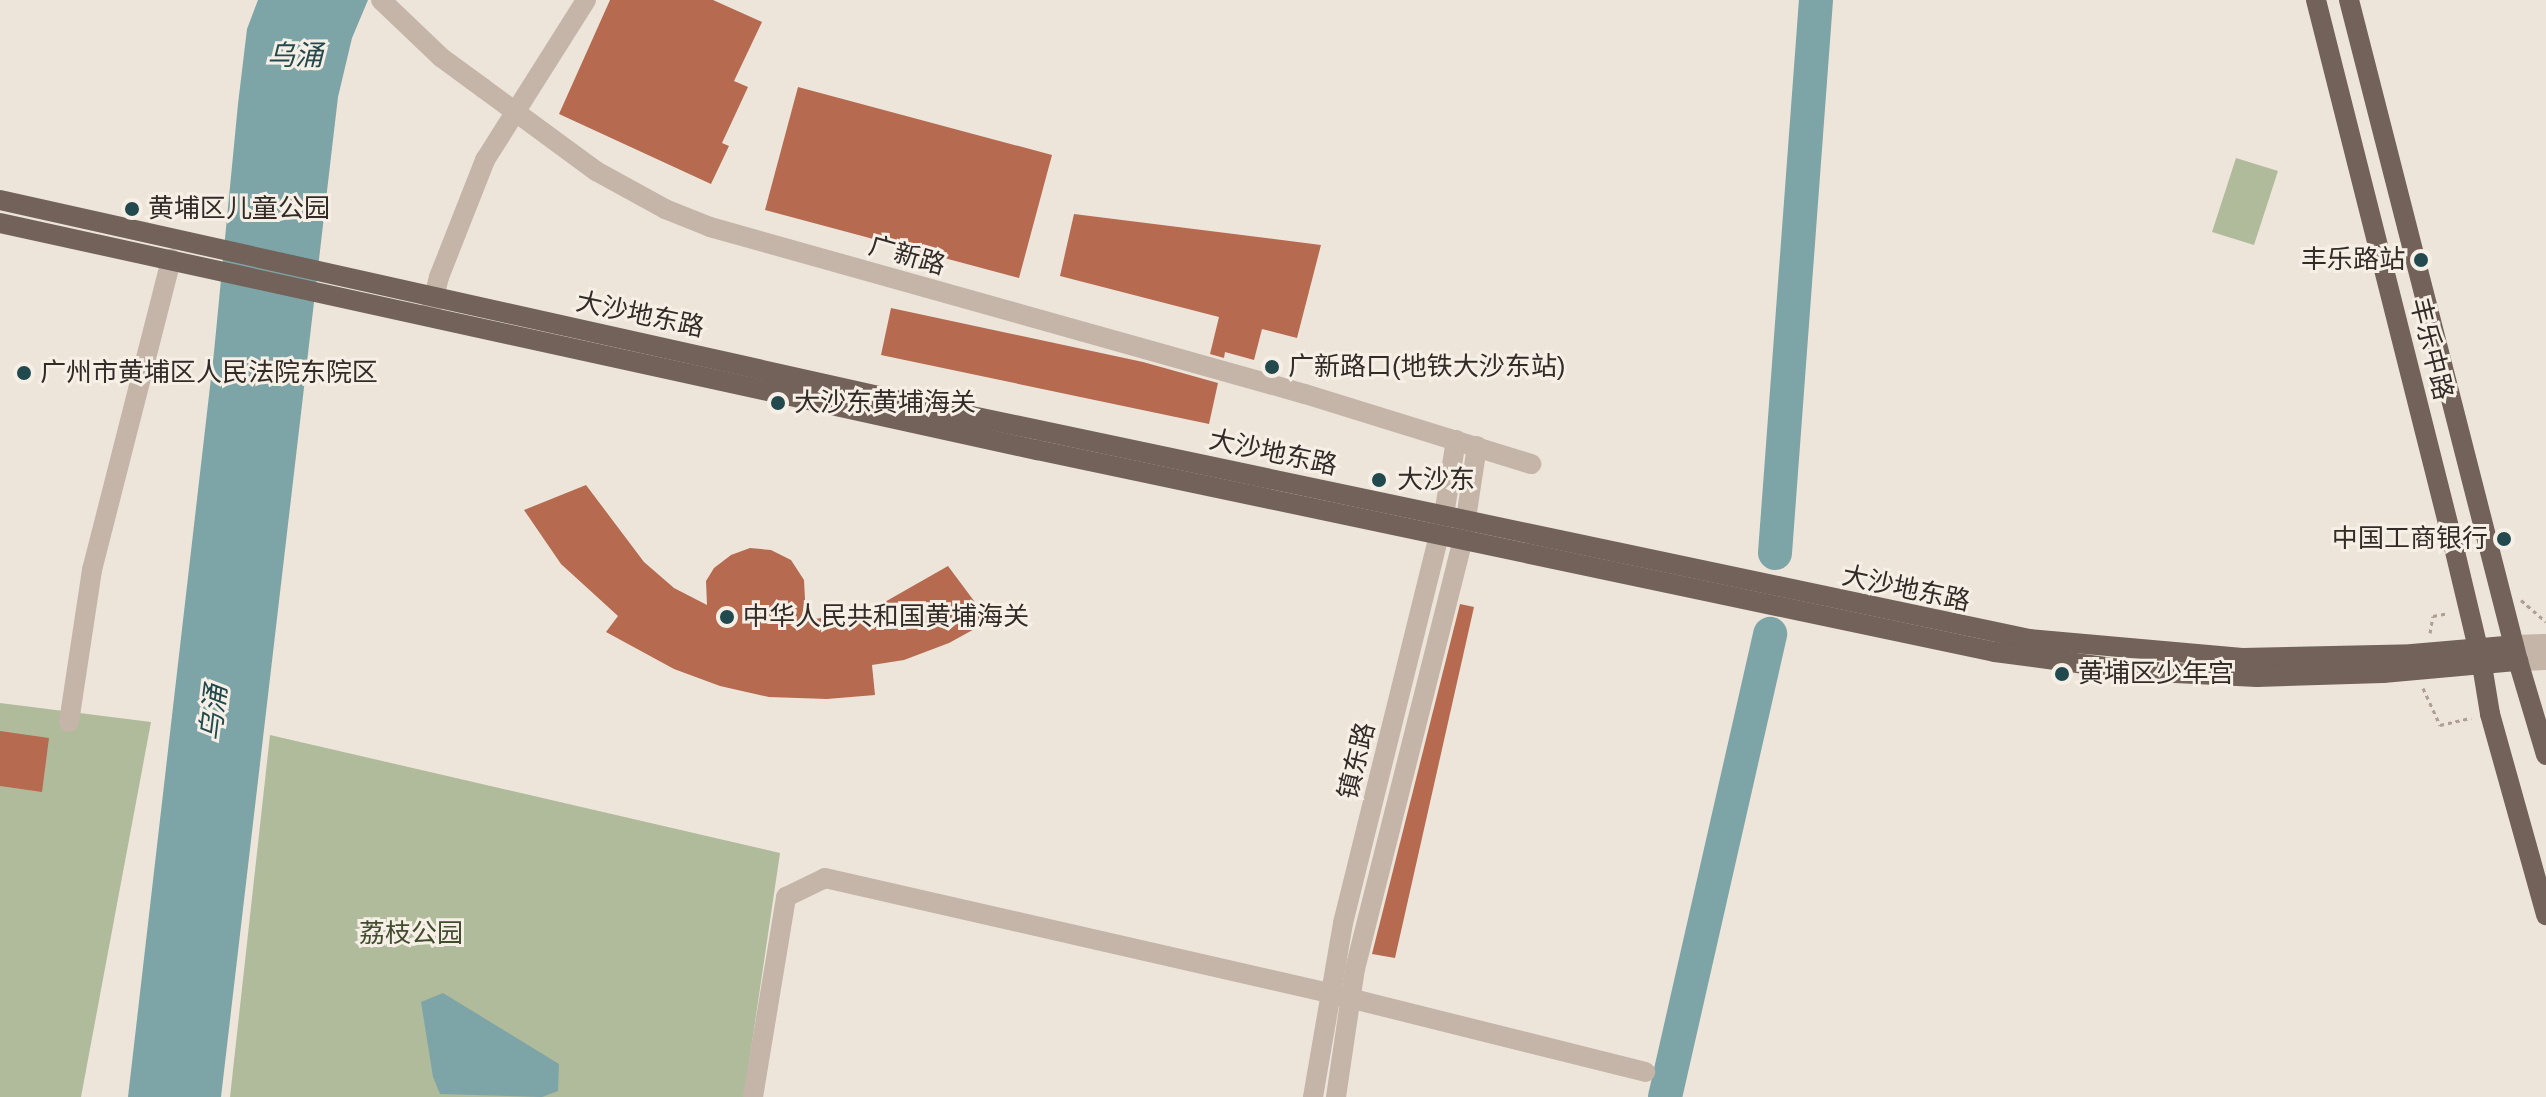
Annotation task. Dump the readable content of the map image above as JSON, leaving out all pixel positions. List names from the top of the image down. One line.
{"streets":{"main road":["大沙地东路","丰乐中路"],"street":["广新路","镇东路"]},"crossings":[["广新路","镇东路"],["大沙地东路","丰乐中路"],["大沙地东路","镇东路"]],"water":["乌涌"],"parks":["荔枝公园"],"places":["黄埔区儿童公园","丰乐路站","广新路口(地铁大沙东站)","广州市黄埔区人民法院东院区","大沙东黄埔海关","大沙东","中国工商银行","中华人民共和国黄埔海关","黄埔区少年宫"]}
